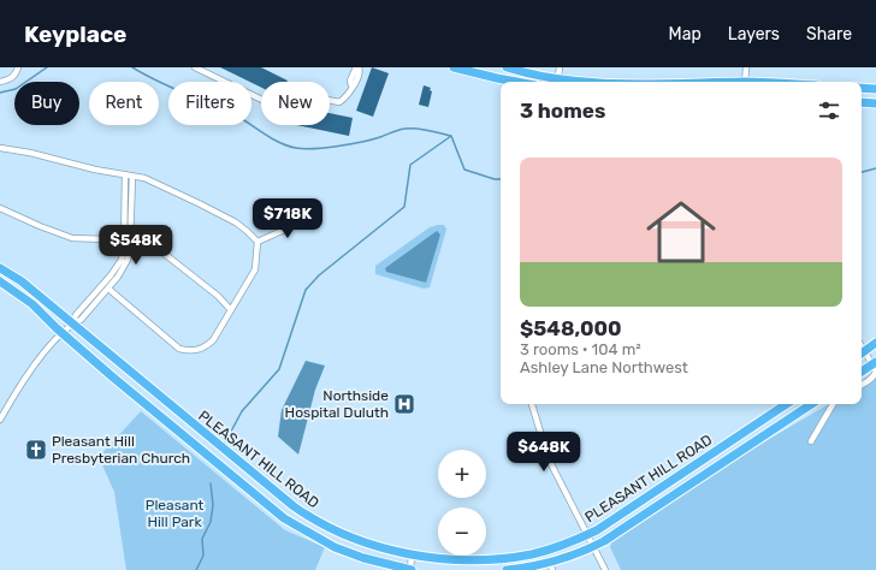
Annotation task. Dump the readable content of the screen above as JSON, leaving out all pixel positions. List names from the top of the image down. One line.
{"streets":{"highway":["PLEASANT HILL ROAD"]},"parks":["Pleasant Hill Park"],"places":{"hospital":["Northside Hospital Duluth"],"church":["Pleasant Hill Presbyterian Church"]},"page":{"header":"Keyplace","nav":["Map","Layers","Share"],"chip":["Buy","Rent","Filters","New"],"heading":"3 homes","list":[{"name":"$548,000","note":"3 rooms · 104 m² · Ashley Lane Northwest"}],"price":["$718K","$548K","$648K"],"map_buttons":["+","−"]}}
